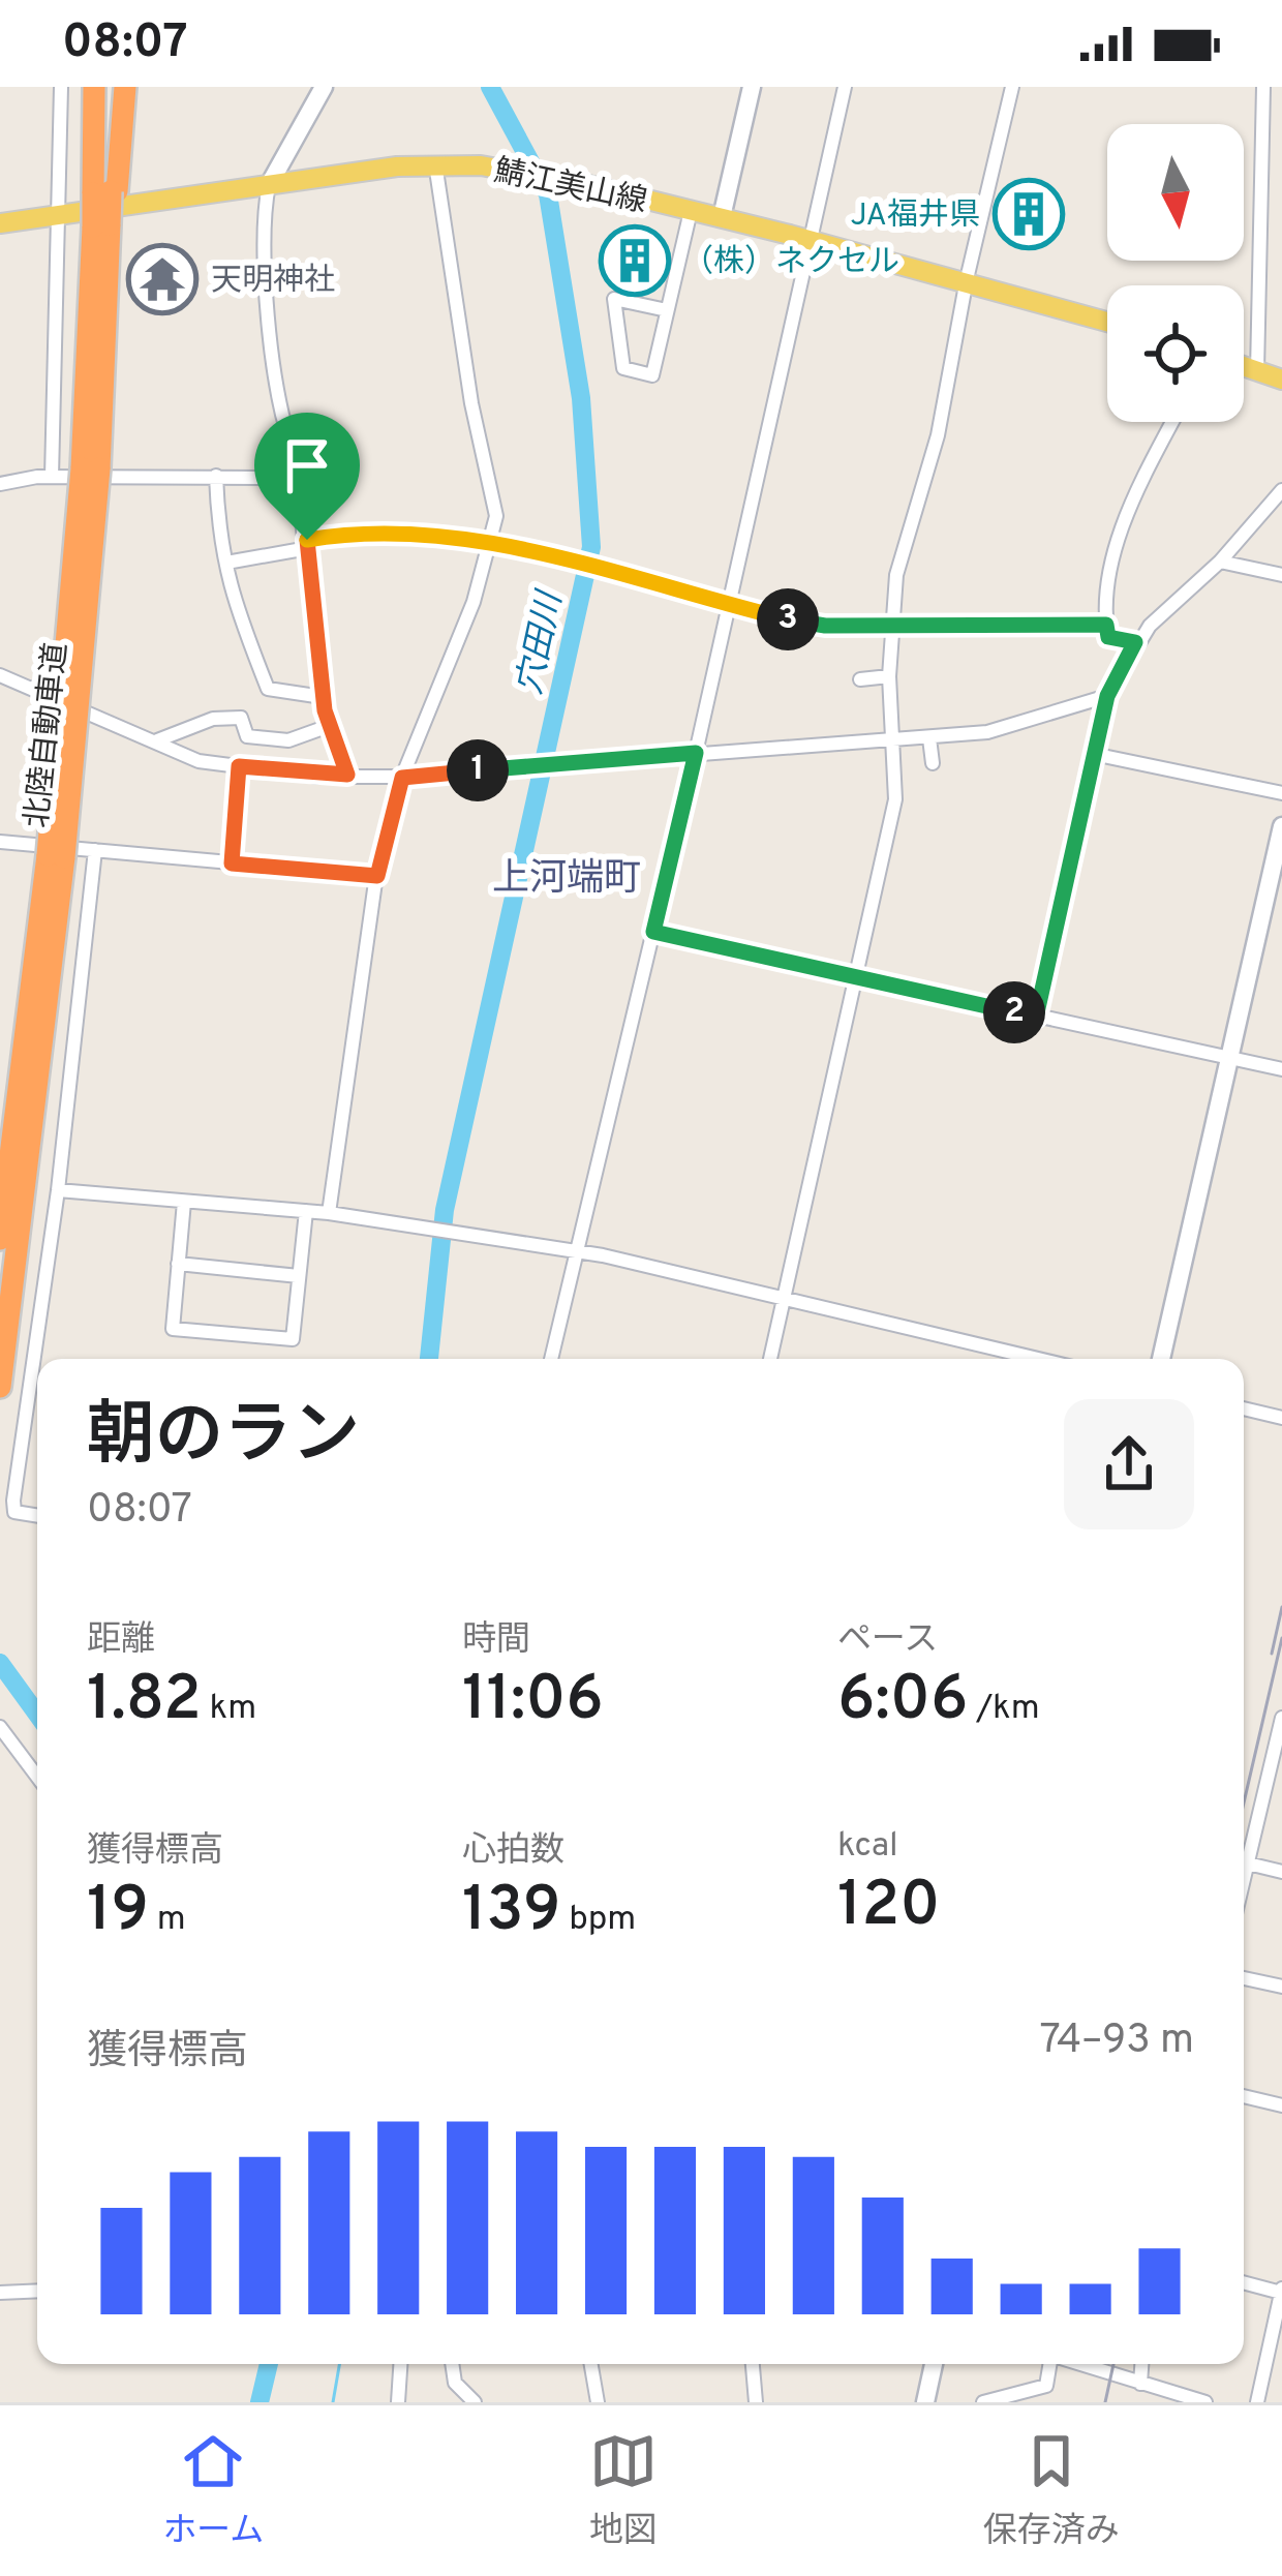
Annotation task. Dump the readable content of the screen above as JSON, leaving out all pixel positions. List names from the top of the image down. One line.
{"streets":{"highway":["北陸自動車道"],"main road":["鯖江美山線"]},"districts":["上河端町"],"water":["穴田川"],"places":{"building":["JA福井県","（株）ネクセル"],"temple":["天明神社"]},"north":"bottom","page":{"status":"08:07","pins":["3","1","2"],"heading":["朝のラン","08:07"],"stats":[["距離","1.82 km"],["時間","11:06"],["ペース","6:06 /km"],["獲得標高","19 m"],["心拍数","139 bpm"],["kcal","120"]],"chart":["獲得標高","74–93 m"],"tabs":["ホーム","地図","保存済み"]}}
